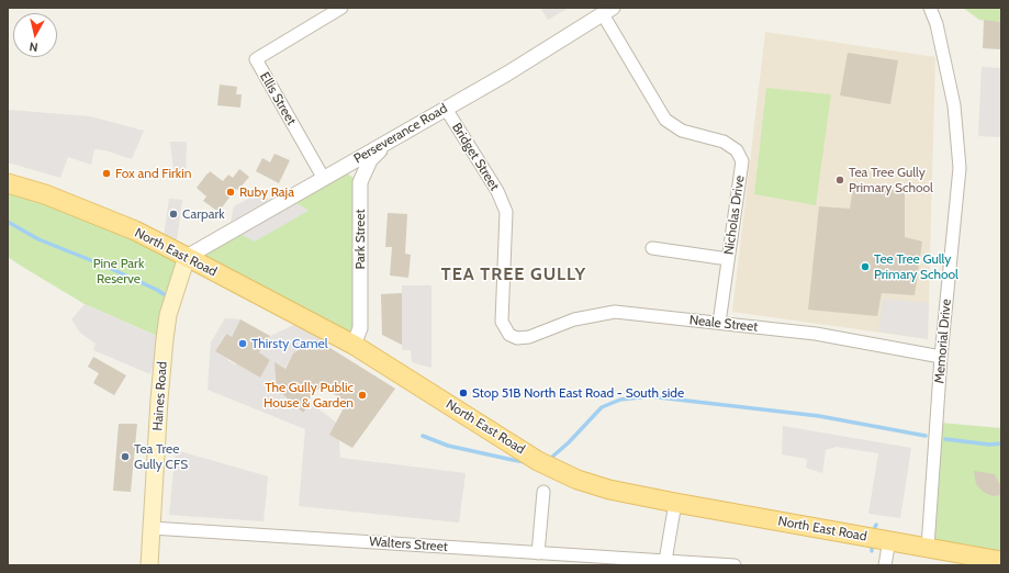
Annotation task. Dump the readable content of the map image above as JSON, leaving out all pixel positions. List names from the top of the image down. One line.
{"streets":{"main road":["North East Road","Haines Road"],"street":["Ellis Street","Perseverance Road","Bridget Street","Nicholas Drive","Park Street","Neale Street","Memorial Drive","Walters Street"]},"crossings":[["Ellis Street","Perseverance Road"],["Perseverance Road","Bridget Street"],["Perseverance Road","Nicholas Drive"],["Perseverance Road","Park Street"],["Perseverance Road","North East Road"],["Perseverance Road","Haines Road"],["Bridget Street","Neale Street"],["Nicholas Drive","Neale Street"],["Park Street","North East Road"],["North East Road","Memorial Drive"],["North East Road","Haines Road"],["Neale Street","Memorial Drive"],["Haines Road","Walters Street"]],"districts":["TEA TREE GULLY"],"parks":["Pine Park Reserve"],"places":["Fox and Firkin","Tea Tree Gully Primary School","Ruby Raja","Carpark","Tee Tree Gully Primary School","Thirsty Camel","Stop 51B North East Road - South side","The Gully Public House & Garden","Tea Tree Gully CFS"],"north":"bottom"}
